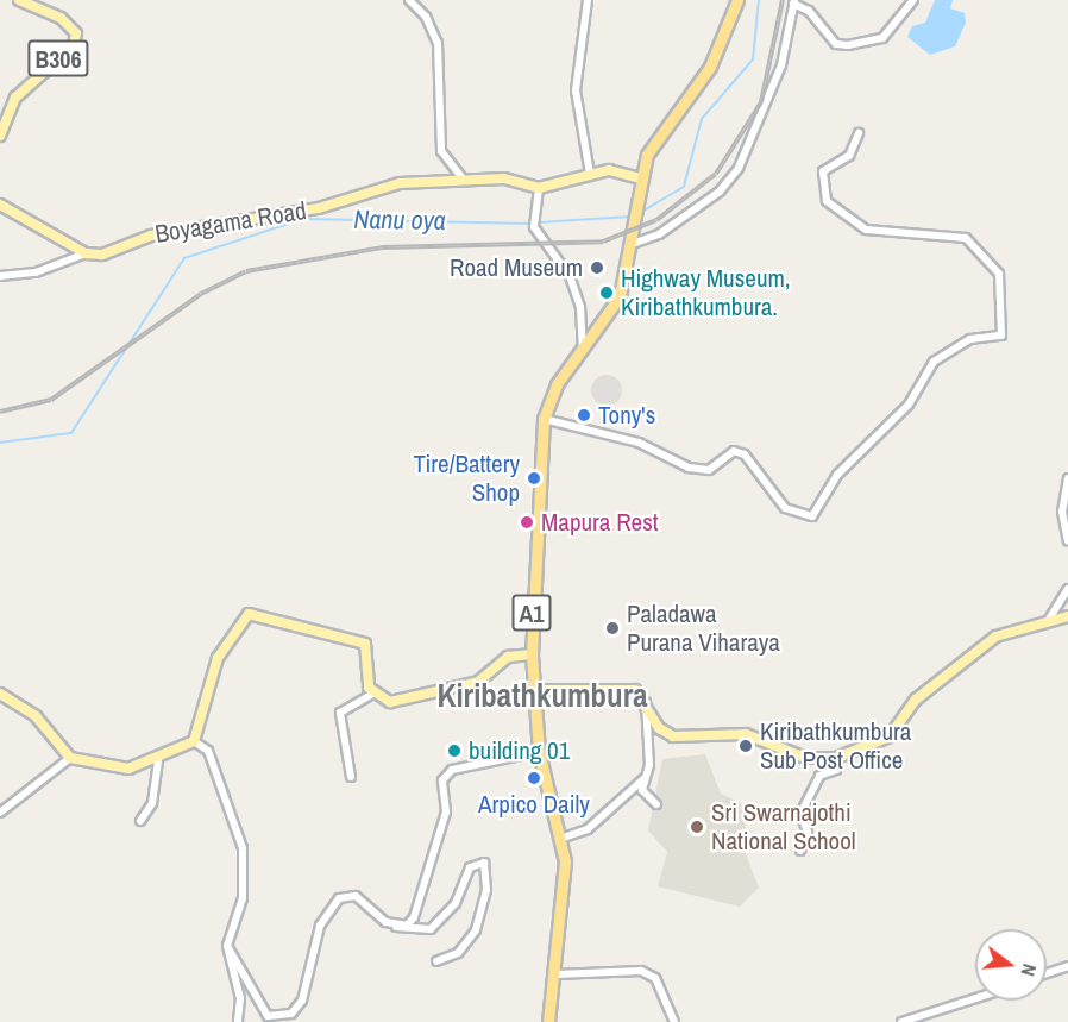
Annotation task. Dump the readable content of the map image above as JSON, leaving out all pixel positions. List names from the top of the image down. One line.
{"streets":{"highway":["A1"],"main road":["B306","Boyagama Road"]},"districts":["Kiribathkumbura"],"water":["Nanu oya"],"places":["Road Museum","Highway Museum, Kiribathkumbura.","Tony's","Tire/Battery Shop","Mapura Rest","Paladawa Purana Viharaya","Kiribathkumbura Sub Post Office","building 01","Arpico Daily","Sri Swarnajothi National School"],"north":"right"}
